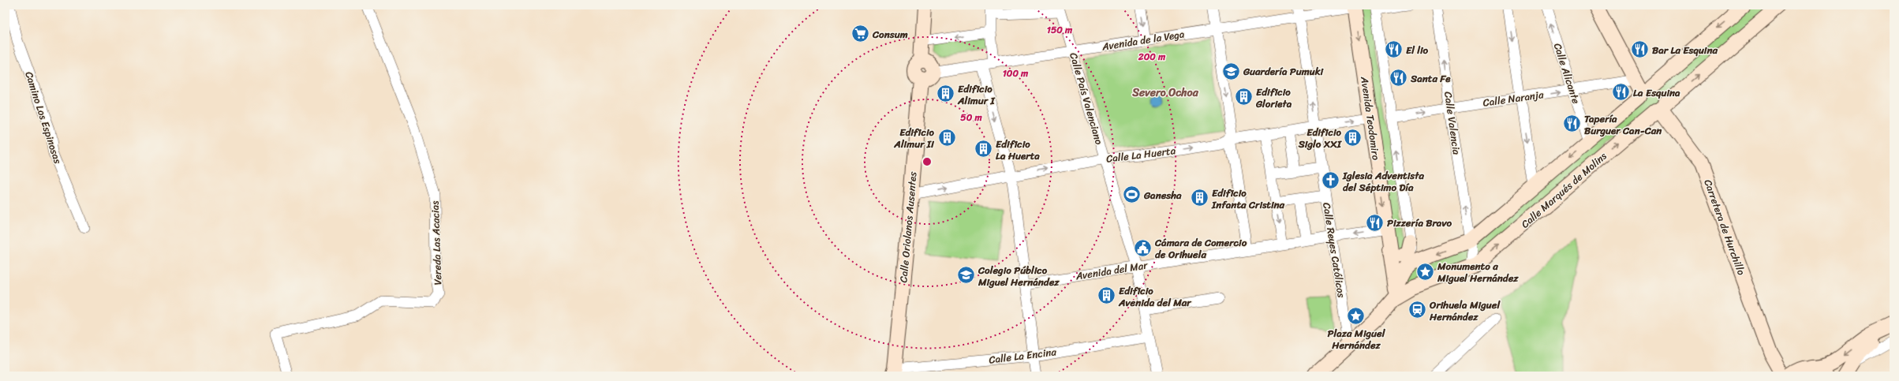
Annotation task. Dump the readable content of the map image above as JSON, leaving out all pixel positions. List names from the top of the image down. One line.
{"streets":{"street":["Avenida de la Vega","Calle Alicante","Calle País Valenciano","Calle Naranja","Camino Los Espinosas","Avenida Teodomiro","Calle Valencia","Calle La Huerta","Calle Marqués de Molins","Calle Oriolanos Ausentes","Carretera de Hurchillo","Vereda Las Acacias","Calle Reyes Católicos","Avenida del Mar","Calle La Encina"]},"crossings":[["Avenida de la Vega","Calle País Valenciano"],["Avenida de la Vega","Avenida Teodomiro"],["Avenida de la Vega","Calle Oriolanos Ausentes"],["Avenida de la Vega","Calle Reyes Católicos"],["Calle Alicante","Calle Naranja"],["Calle Alicante","Calle Marqués de Molins"],["Calle País Valenciano","Calle La Huerta"],["Calle País Valenciano","Avenida del Mar"],["Calle País Valenciano","Calle La Encina"],["Calle Naranja","Avenida Teodomiro"],["Calle Naranja","Calle Valencia"],["Calle Naranja","Calle Marqués de Molins"],["Calle Naranja","Carretera de Hurchillo"],["Avenida Teodomiro","Calle La Huerta"],["Avenida Teodomiro","Calle Marqués de Molins"],["Avenida Teodomiro","Avenida del Mar"],["Calle Valencia","Calle Marqués de Molins"],["Calle La Huerta","Calle Oriolanos Ausentes"],["Calle La Huerta","Calle Reyes Católicos"],["Calle Marqués de Molins","Carretera de Hurchillo"],["Calle Oriolanos Ausentes","Calle La Encina"],["Calle Reyes Católicos","Avenida del Mar"]],"one_way":["Calle Naranja","Calle La Huerta"],"districts":["Severo Ochoa"],"places":{"supermarket":["Consum"],"restaurant":["El lio","Bar La Esquina","Santa Fe","La Esquina","Tapería Burguer Can-Can","Pizzería Bravo"],"school or university":["Guardería Pumuki","Colegio Público Miguel Hernández"],"building":["Edificio Alimur I","Edificio Glorieta","Edificio Alimur II","Edificio Siglo XXI","Edificio La Huerta","Edificio Infanta Cristina","Edificio Avenida del Mar"],"church":["Iglesia Adventista del Séptimo Día"],"sports":["Ganesha"],"public building":["Cámara de Comercio de Orihuela"],"place":["Monumento a Miguel Hernández","Plaza Miguel Hernández"],"station":["Orihuela Miguel Hernández"]},"rings":["150 m","200 m","100 m","50 m"]}
